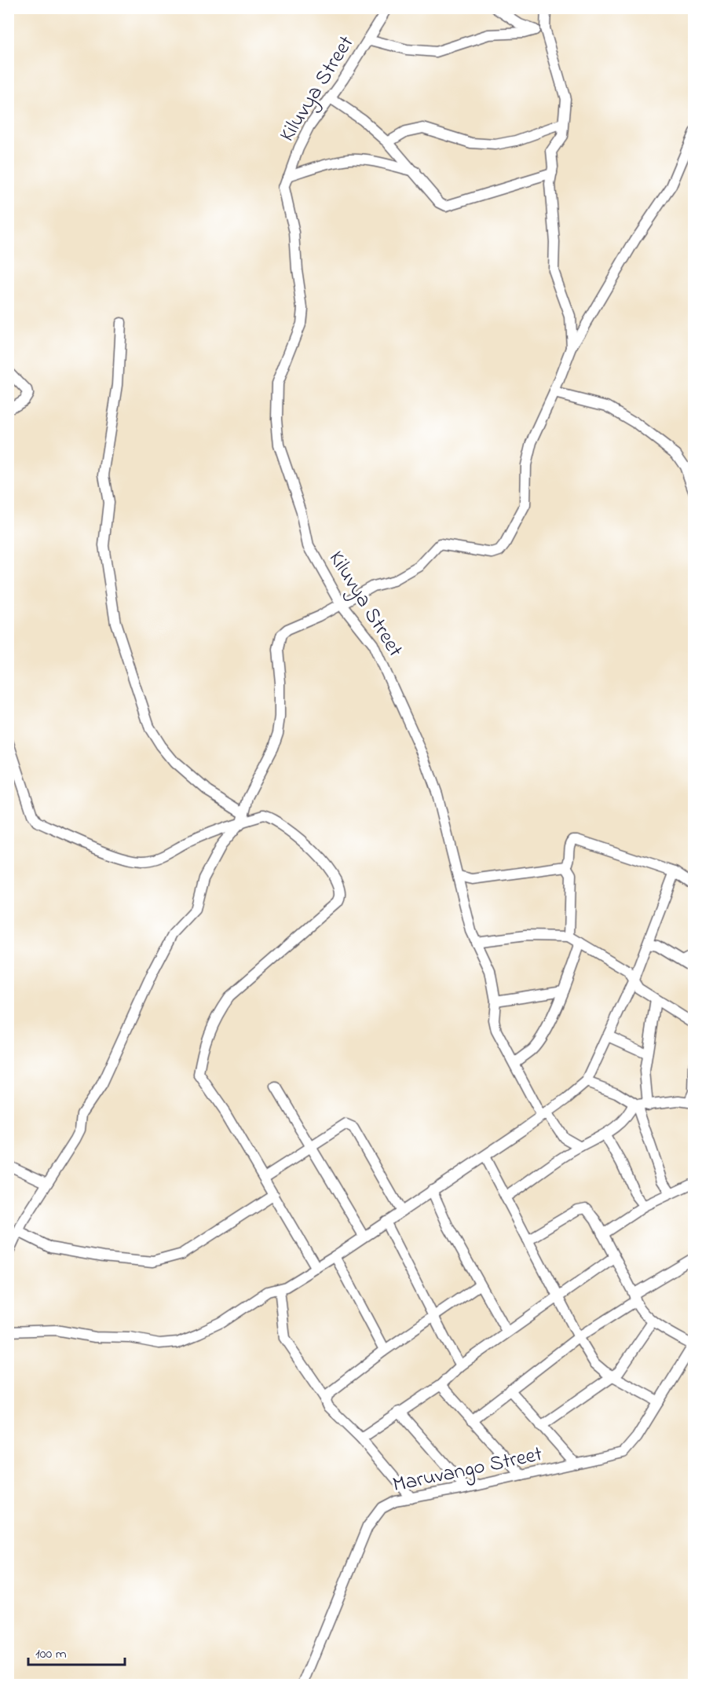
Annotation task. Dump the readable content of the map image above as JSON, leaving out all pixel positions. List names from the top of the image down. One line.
{"streets":{"street":["Kiluvya Street","Maruvango Street"]},"scale_bar":"100 m"}
